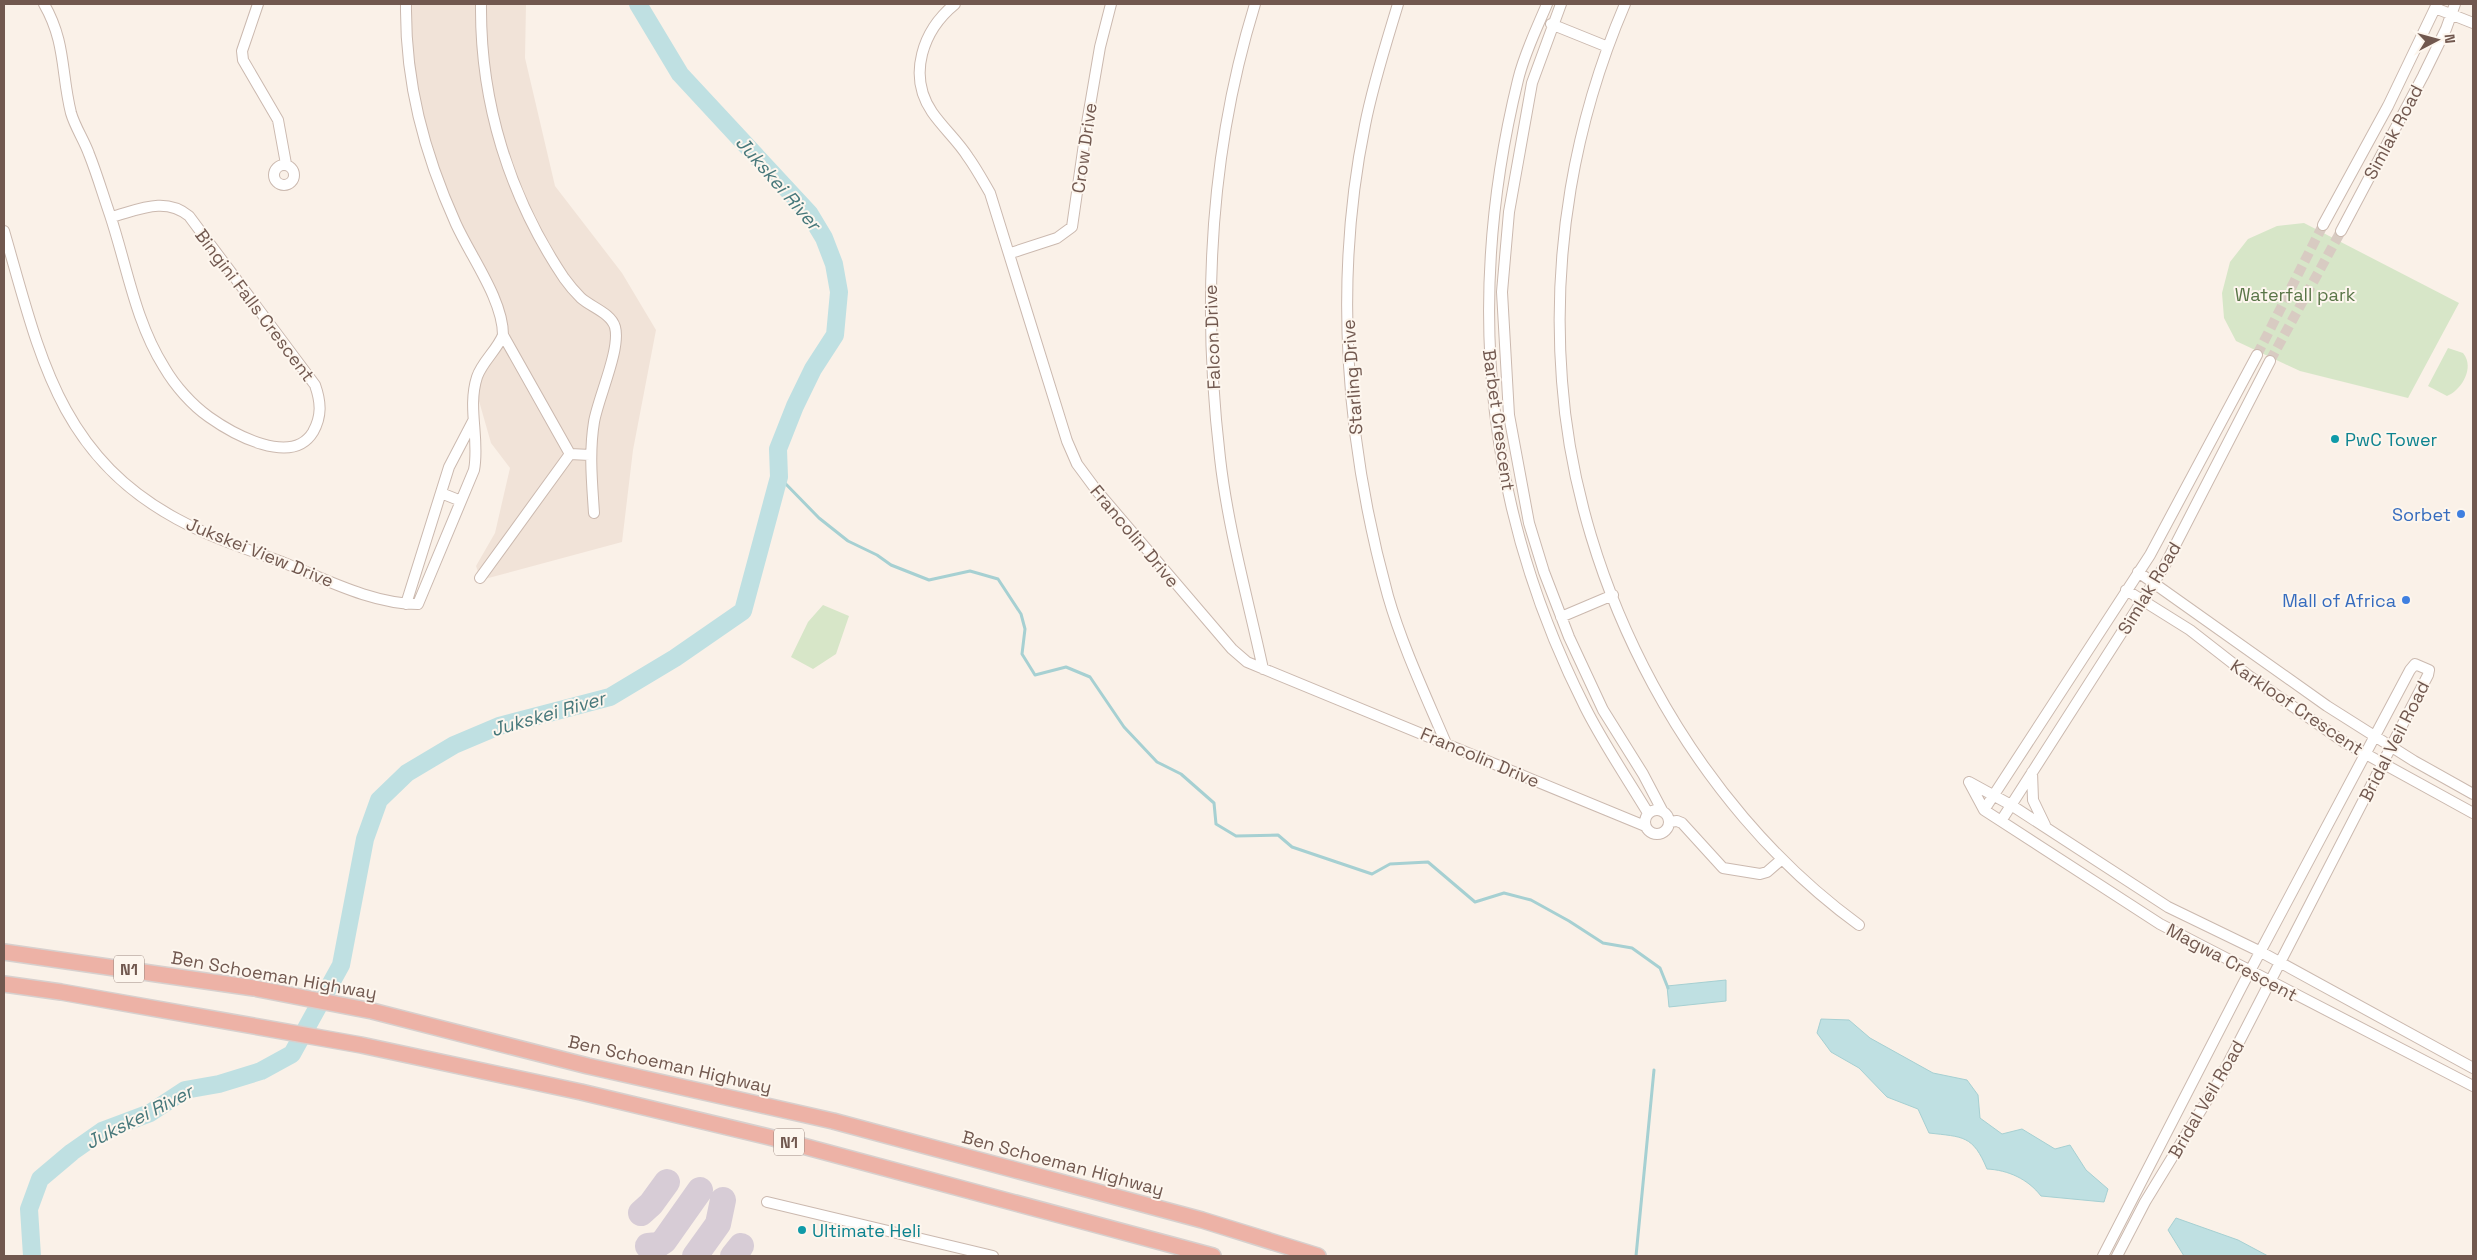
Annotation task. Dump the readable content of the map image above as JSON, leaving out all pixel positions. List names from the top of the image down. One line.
{"streets":{"highway":["N1","Ben Schoeman Highway"],"street":["Simlak Road","Crow Drive","Bingini Falls Crescent","Falcon Drive","Starling Drive","Barbet Crescent","Francolin Drive","Jukskei View Drive","Karkloof Crescent","Bridal Veil Road","Magwa Crescent"]},"crossings":[["Simlak Road","Karkloof Crescent"],["Simlak Road","Magwa Crescent"],["Crow Drive","Francolin Drive"],["Falcon Drive","Francolin Drive"],["Starling Drive","Francolin Drive"],["Barbet Crescent","Francolin Drive"],["Karkloof Crescent","Bridal Veil Road"],["Bridal Veil Road","Magwa Crescent"]],"water":["Jukskei River"],"parks":["Waterfall park"],"places":["PwC Tower","Sorbet","Mall of Africa","Ultimate Heli"],"north":"right"}
